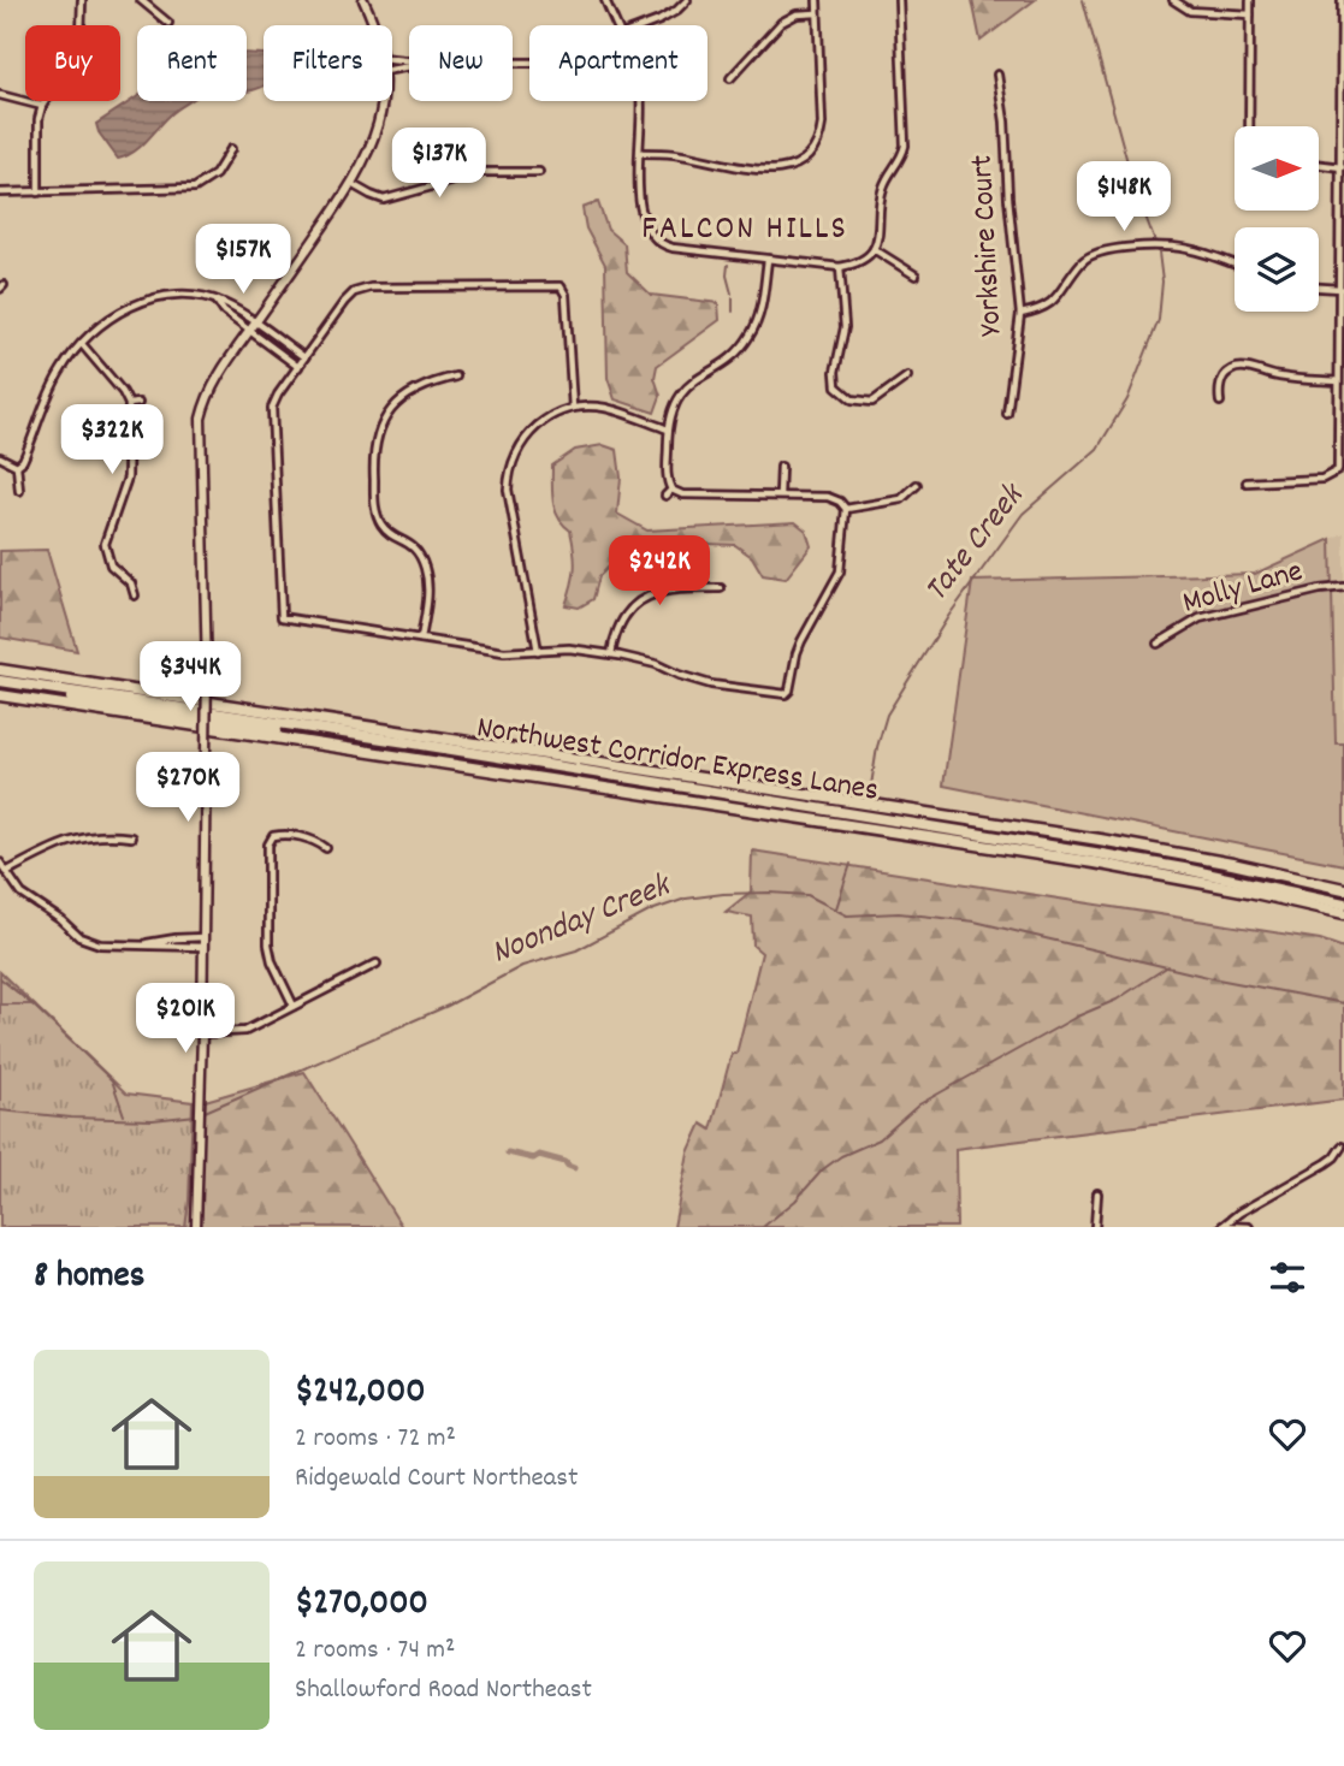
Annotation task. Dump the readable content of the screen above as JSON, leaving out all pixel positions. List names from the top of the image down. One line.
{"streets":{"highway":["Northwest Corridor Express Lanes"],"street":["Yorkshire Court","Molly Lane"]},"districts":["FALCON HILLS"],"water":["Tate Creek","Noonday Creek"],"north":"right","page":{"chip":["Buy","Rent","Filters","New","Apartment"],"price":["$137K","$148K","$157K","$322K","$242K","$344K","$270K","$201K"],"heading":"8 homes","list":[{"name":"$242,000","note":"2 rooms · 72 m² · Ridgewald Court Northeast"},{"name":"$270,000","note":"2 rooms · 74 m² · Shallowford Road Northeast"}]}}
